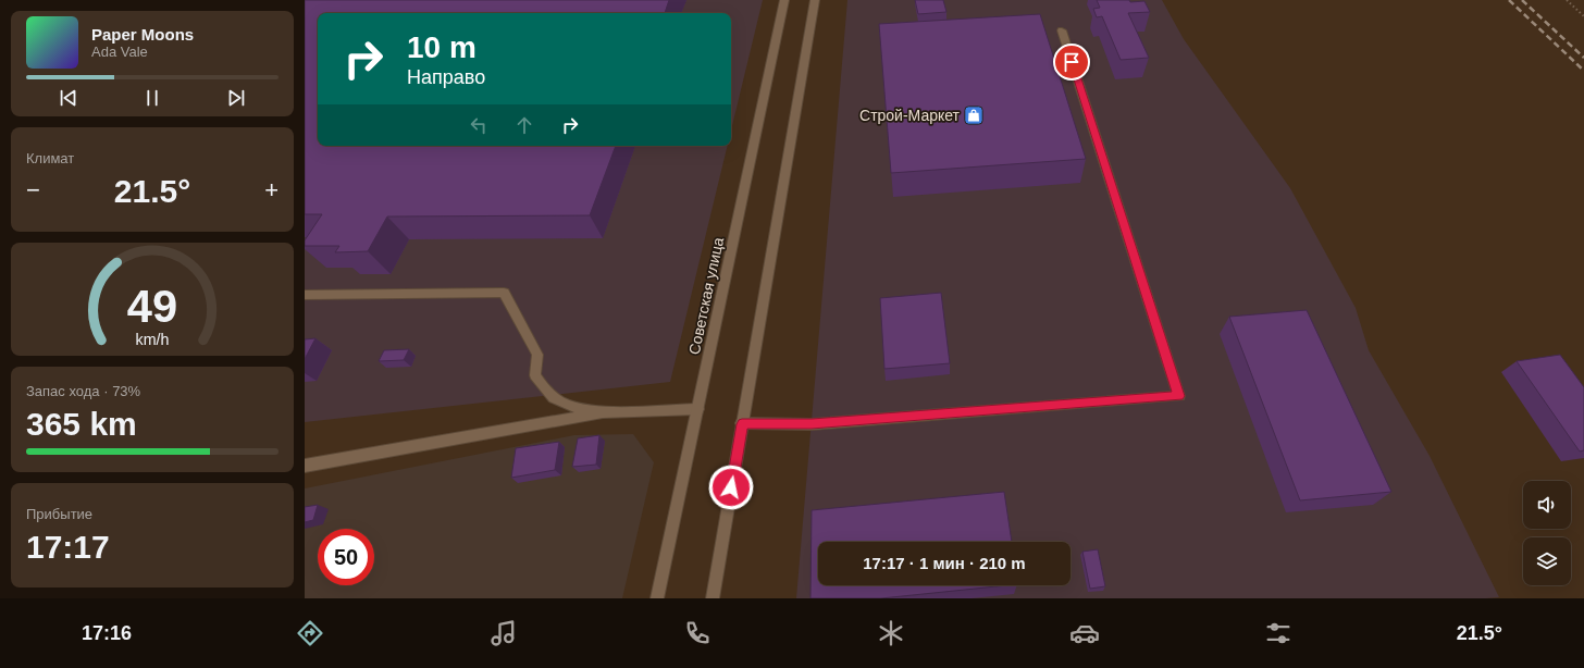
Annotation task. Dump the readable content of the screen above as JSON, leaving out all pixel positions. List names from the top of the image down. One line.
{"streets":{"main road":["Советская улица"]},"places":{"shop":["Строй-Маркет"]},"page":{"turn":["10 m","Направо"],"song":["Paper Moons","Ada Vale"],"tile":["Климат",["Запас хода · 73%","365 km"],["Прибытие","17:17"]],"heat":["−","21.5°","+"],"limit":"50","trip":"17:17 · 1 мин · 210 m","tabs":["17:16","21.5°"],"gauge":["49","km/h"]}}
